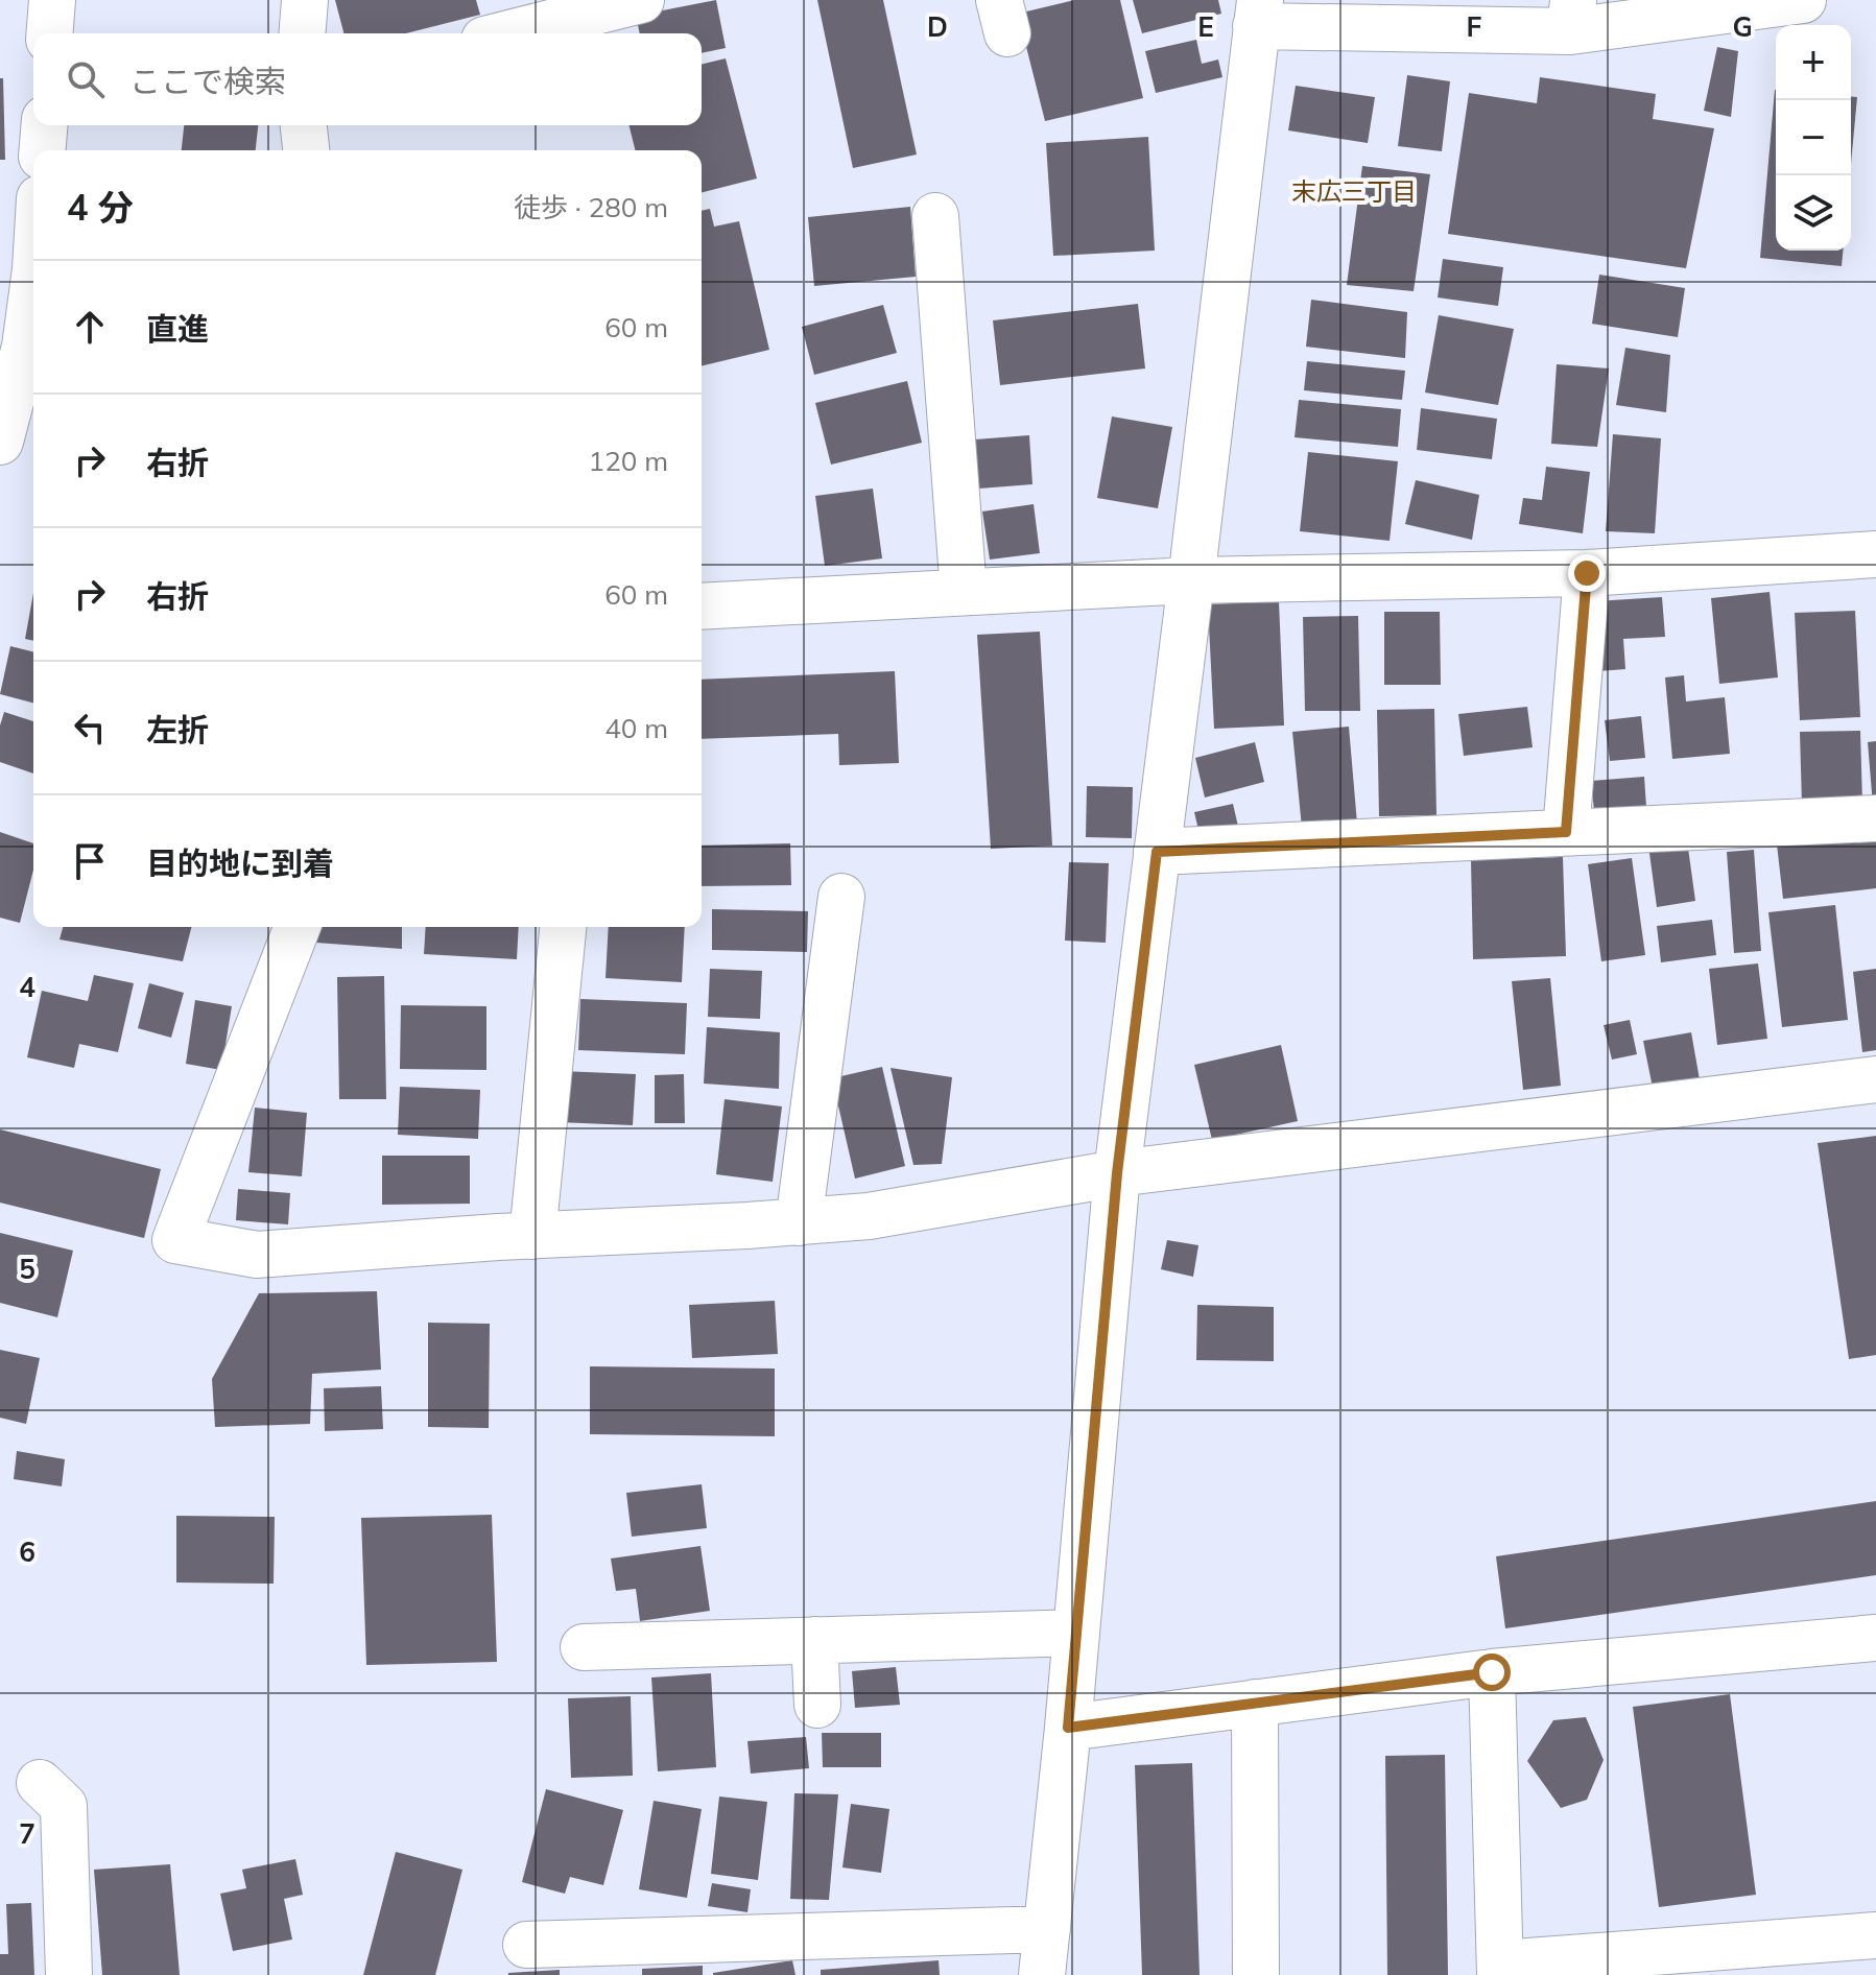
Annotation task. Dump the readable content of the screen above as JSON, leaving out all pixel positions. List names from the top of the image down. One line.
{"districts":["末広三丁目"],"page":{"map_buttons":["+","−"],"search":"ここで検索","heading":["4 分","徒歩 · 280 m"],"list":[["直進","60 m"],["右折","120 m"],["右折","60 m"],["左折","40 m"],"目的地に到着"]},"grid":{"columns":["D","E","F","G"],"rows":["4","5","6","7"]}}
